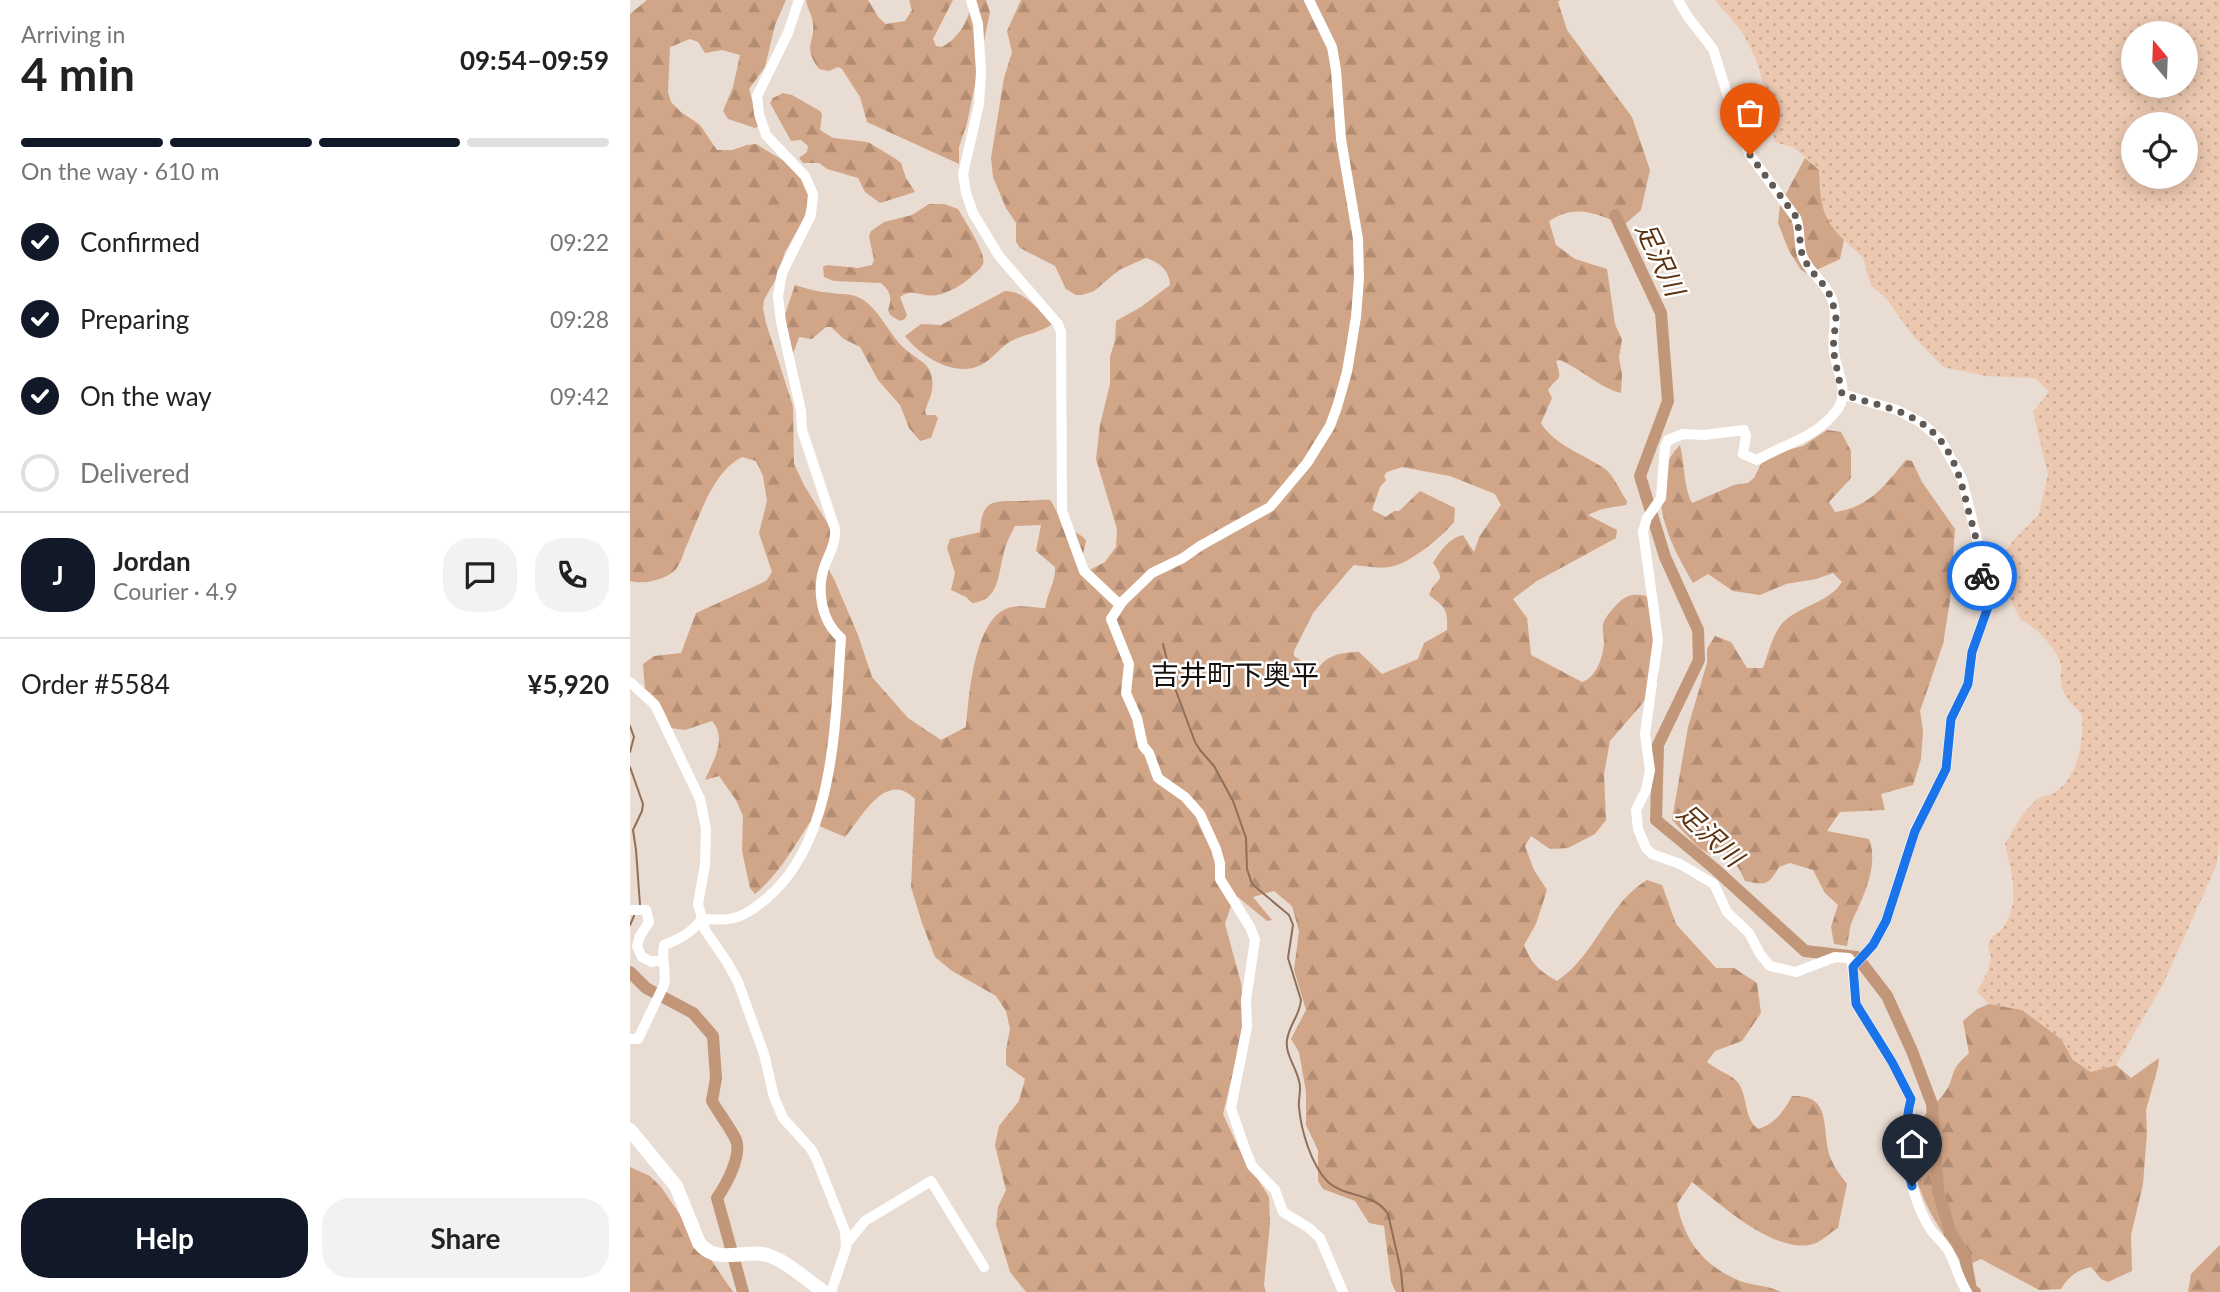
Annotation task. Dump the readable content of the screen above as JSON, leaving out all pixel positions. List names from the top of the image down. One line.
{"districts":["吉井町下奥平"],"water":["足沢川"],"north":"top","page":{"heading":["4 min","Arriving in","09:54–09:59"],"panel":["Jordan","Courier · 4.9","Order #5584","¥5,920"],"bar":"On the way · 610 m","list":[["Confirmed","09:22"],["Preparing","09:28"],["On the way","09:42"],"Delivered"],"round":"J","buttons":["Help","Share"]}}
